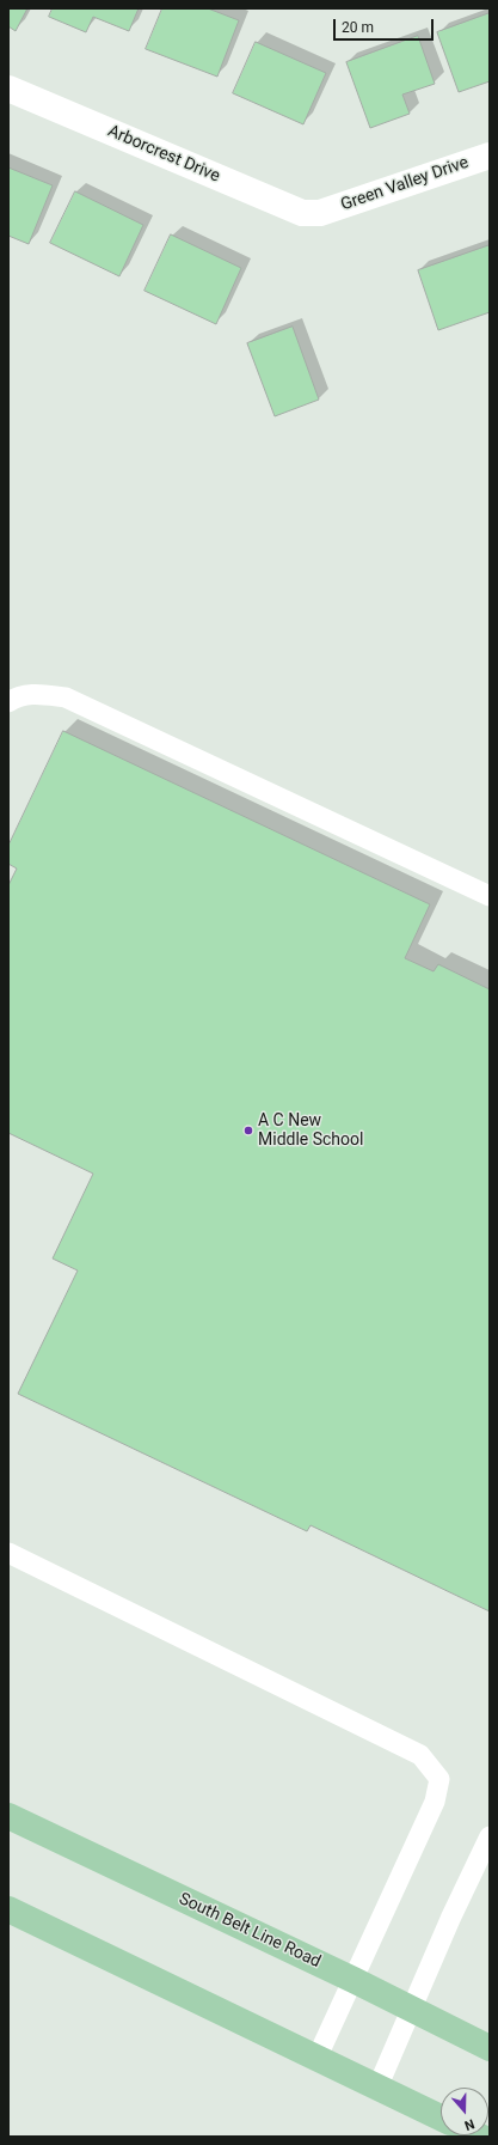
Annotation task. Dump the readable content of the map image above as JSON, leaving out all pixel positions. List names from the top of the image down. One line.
{"streets":{"main road":["South Belt Line Road"],"street":["Arborcrest Drive","Green Valley Drive"]},"crossings":[["Arborcrest Drive","Green Valley Drive"]],"places":["A C New Middle School"],"scale_bar":"20 m","north":"bottom"}
